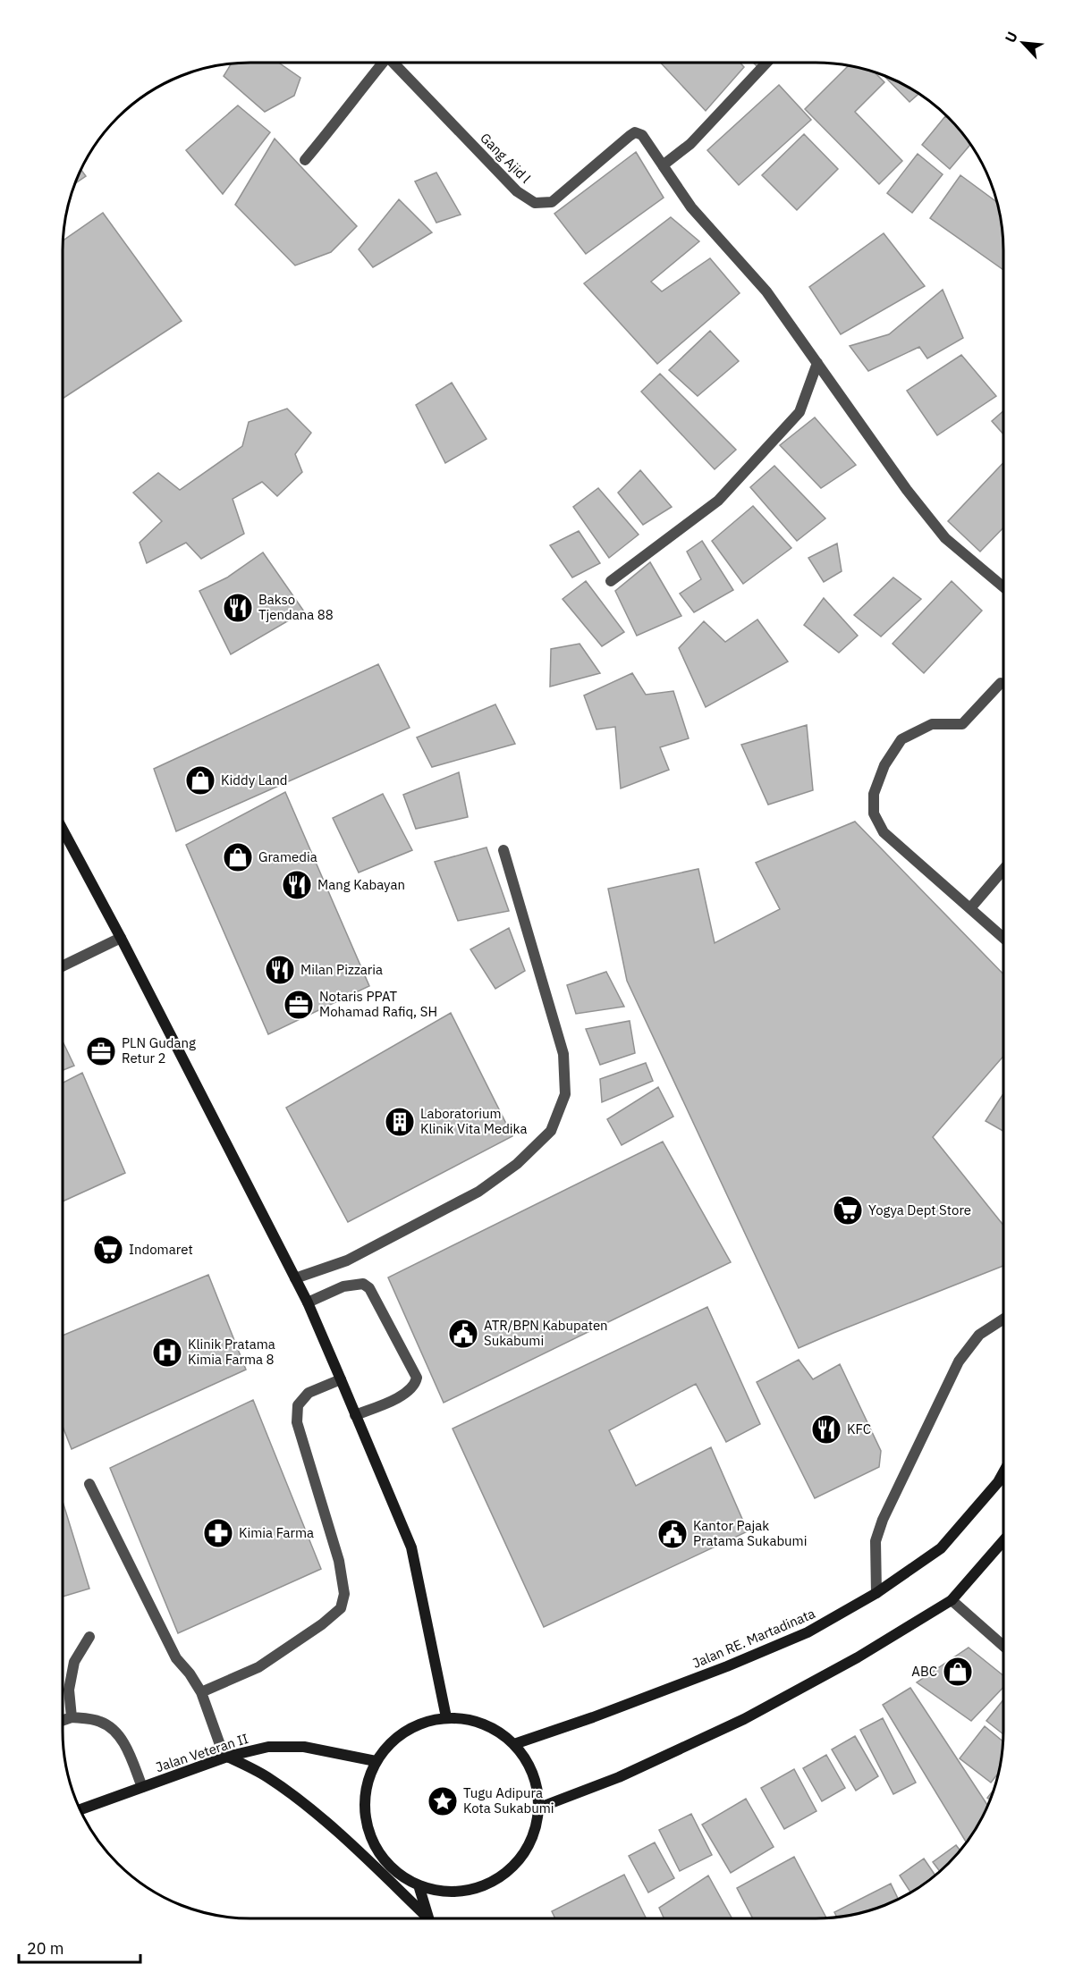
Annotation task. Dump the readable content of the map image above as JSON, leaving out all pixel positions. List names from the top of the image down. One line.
{"streets":{"main road":["Jalan RE. Martadinata","Jalan Veteran II"],"street":["Gang Ajid l"]},"crossings":[["Jalan RE. Martadinata","Jalan Veteran II"]],"places":{"restaurant":["Bakso Tjendana 88","Mang Kabayan","Milan Pizzaria","KFC"],"shop":["Kiddy Land","Gramedia","ABC"],"office":["Notaris PPAT Mohamad Rafiq, SH","PLN Gudang Retur 2"],"building":["Laboratorium Klinik Vita Medika"],"supermarket":["Yogya Dept Store","Indomaret"],"public building":["ATR/BPN Kabupaten Sukabumi","Kantor Pajak Pratama Sukabumi"],"hospital":["Klinik Pratama Kimia Farma 8"],"pharmacy":["Kimia Farma"],"place":["Tugu Adipura Kota Sukabumi"]},"scale_bar":"20 m","north":"top left"}
